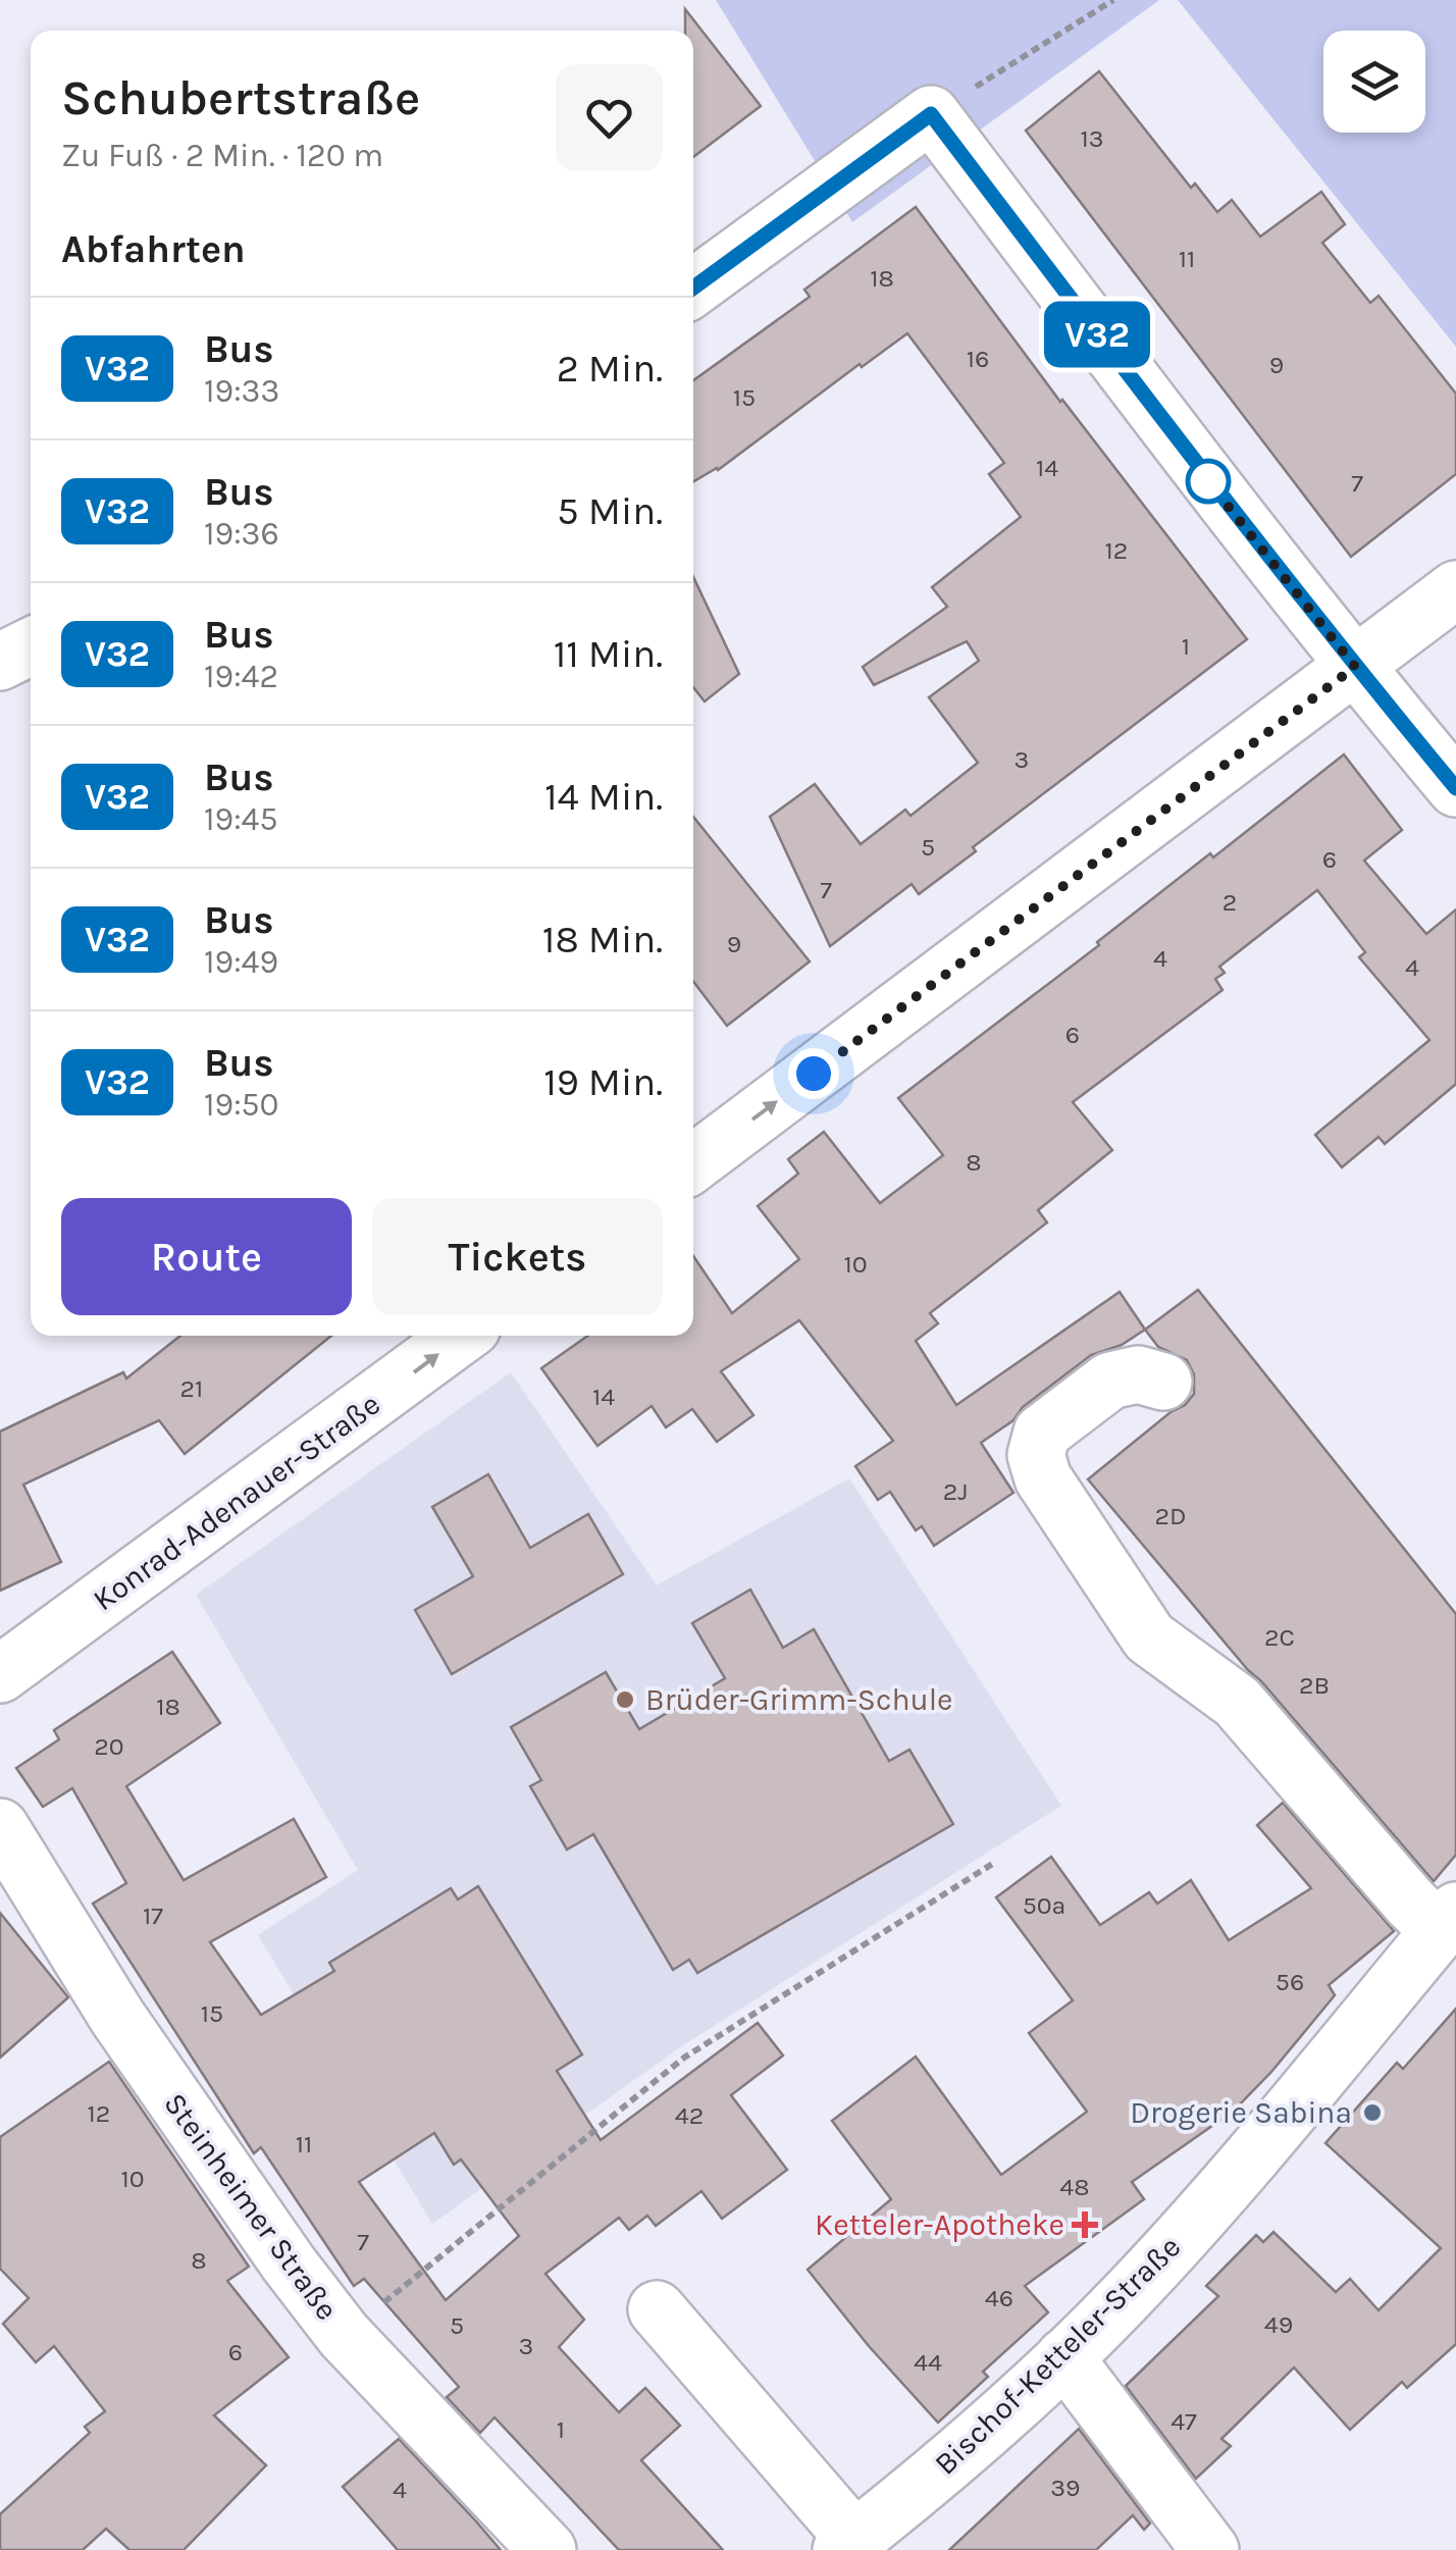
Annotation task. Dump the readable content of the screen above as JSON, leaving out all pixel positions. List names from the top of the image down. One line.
{"streets":{"street":["Konrad-Adenauer-Straße","Steinheimer Straße","Bischof-Ketteler-Straße"]},"one_way":["Konrad-Adenauer-Straße"],"places":{"other":["Brüder-Grimm-Schule","Drogerie Sabina"],"health":["Ketteler-Apotheke"]},"lines":["bus line V32"],"house_numbers":["13","11","18","16","9","15","14","7","12","1","3","5","6","7","2","9","4","4","6","8","10","21","14","2J","2D","2C","2B","18","20","50a","17","56","15","12","42","11","10","48","7","8","46","49","5","3","6","44","47","1","39","4"],"page":{"on_map":"V32","heading":[["Schubertstraße","Zu Fuß · 2 Min. · 120 m"],"Abfahrten"],"list":[{"mark":"V32","name":"Bus","note":"19:33","value":"2 Min."},{"mark":"V32","name":"Bus","note":"19:36","value":"5 Min."},{"mark":"V32","name":"Bus","note":"19:42","value":"11 Min."},{"mark":"V32","name":"Bus","note":"19:45","value":"14 Min."},{"mark":"V32","name":"Bus","note":"19:49","value":"18 Min."},{"mark":"V32","name":"Bus","note":"19:50","value":"19 Min."}],"buttons":["Route","Tickets"]}}
